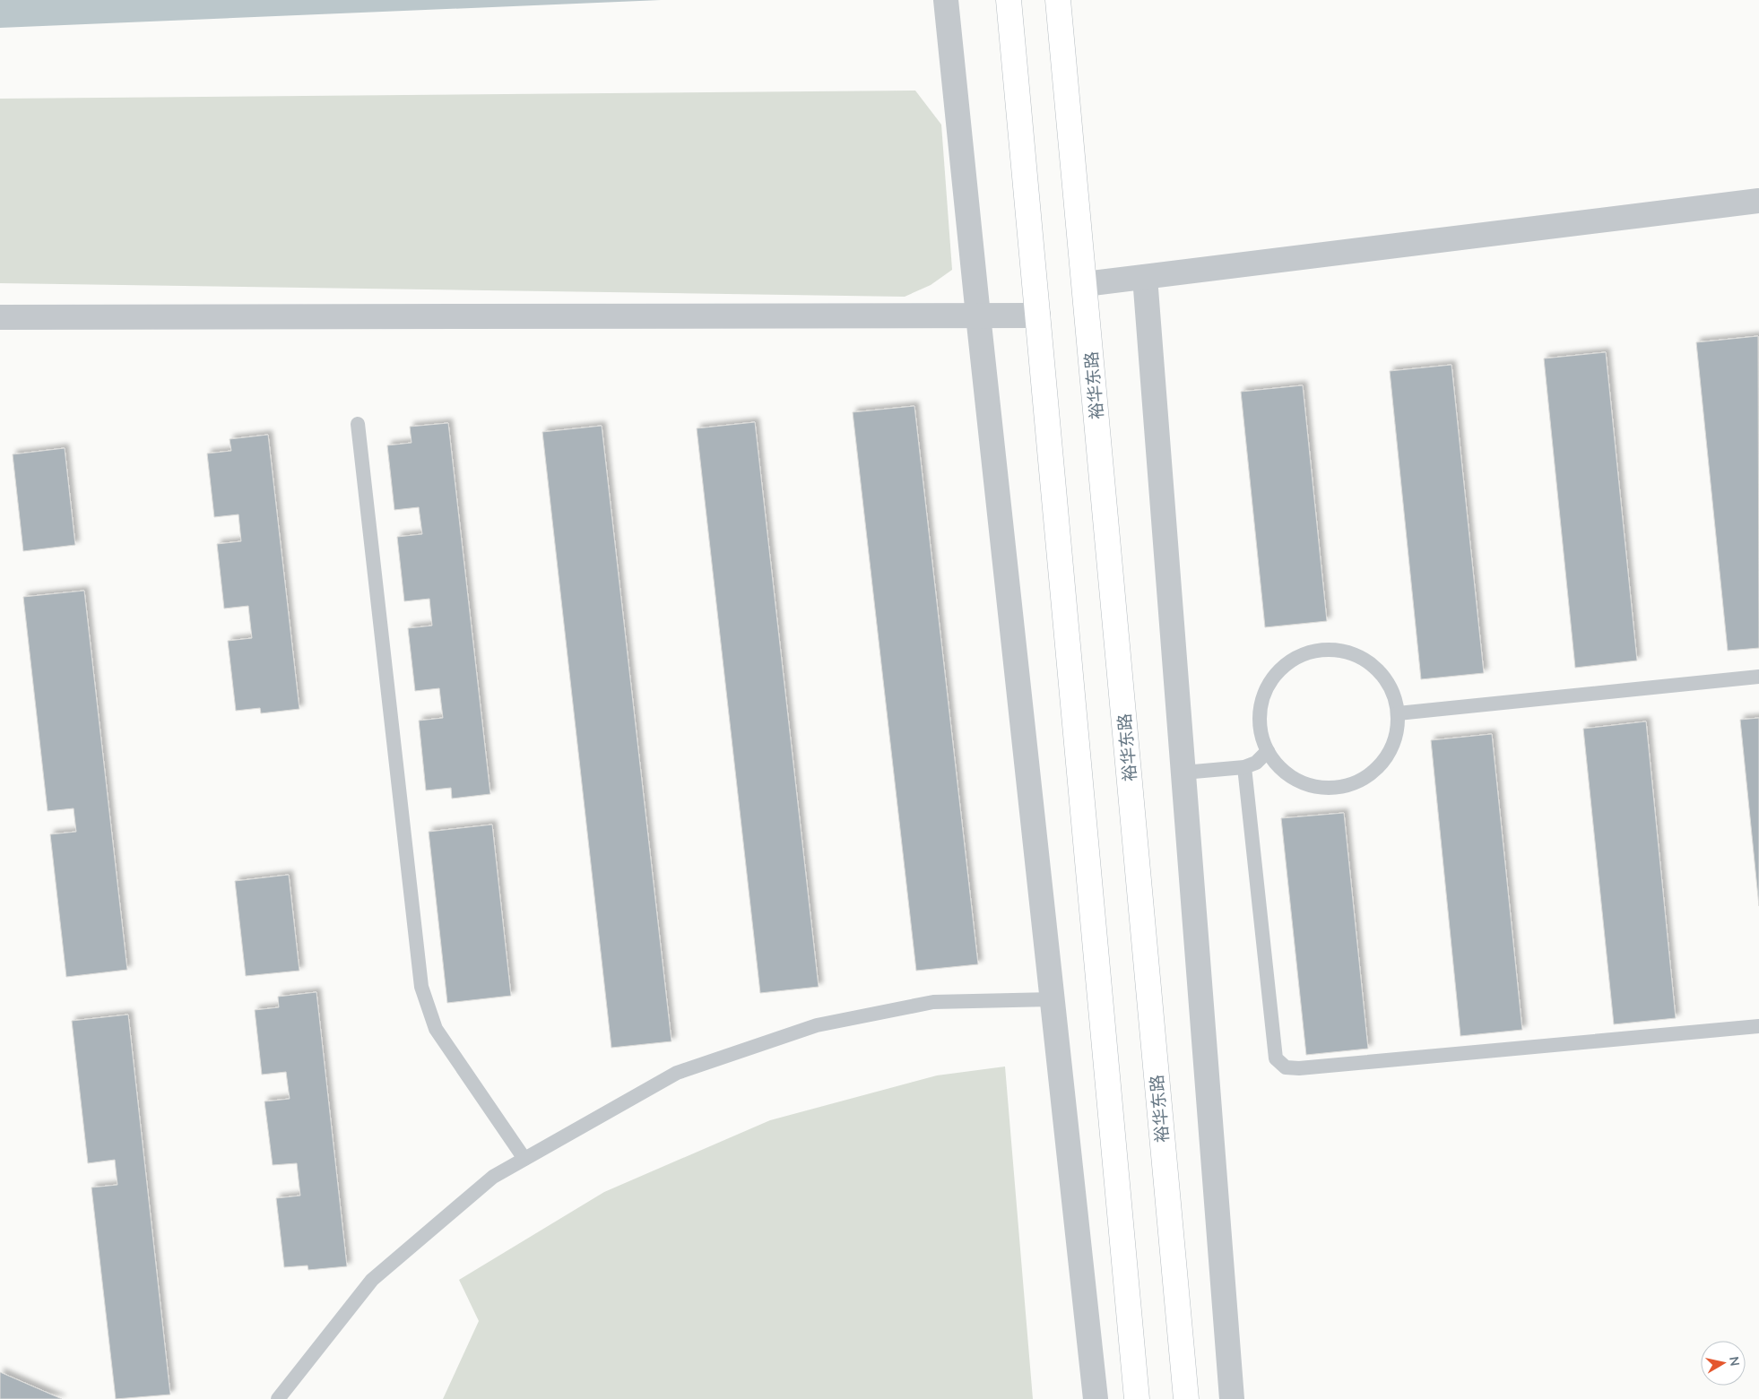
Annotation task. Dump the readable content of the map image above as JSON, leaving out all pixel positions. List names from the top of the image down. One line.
{"streets":{"main road":["裕华东路"]},"north":"right"}
